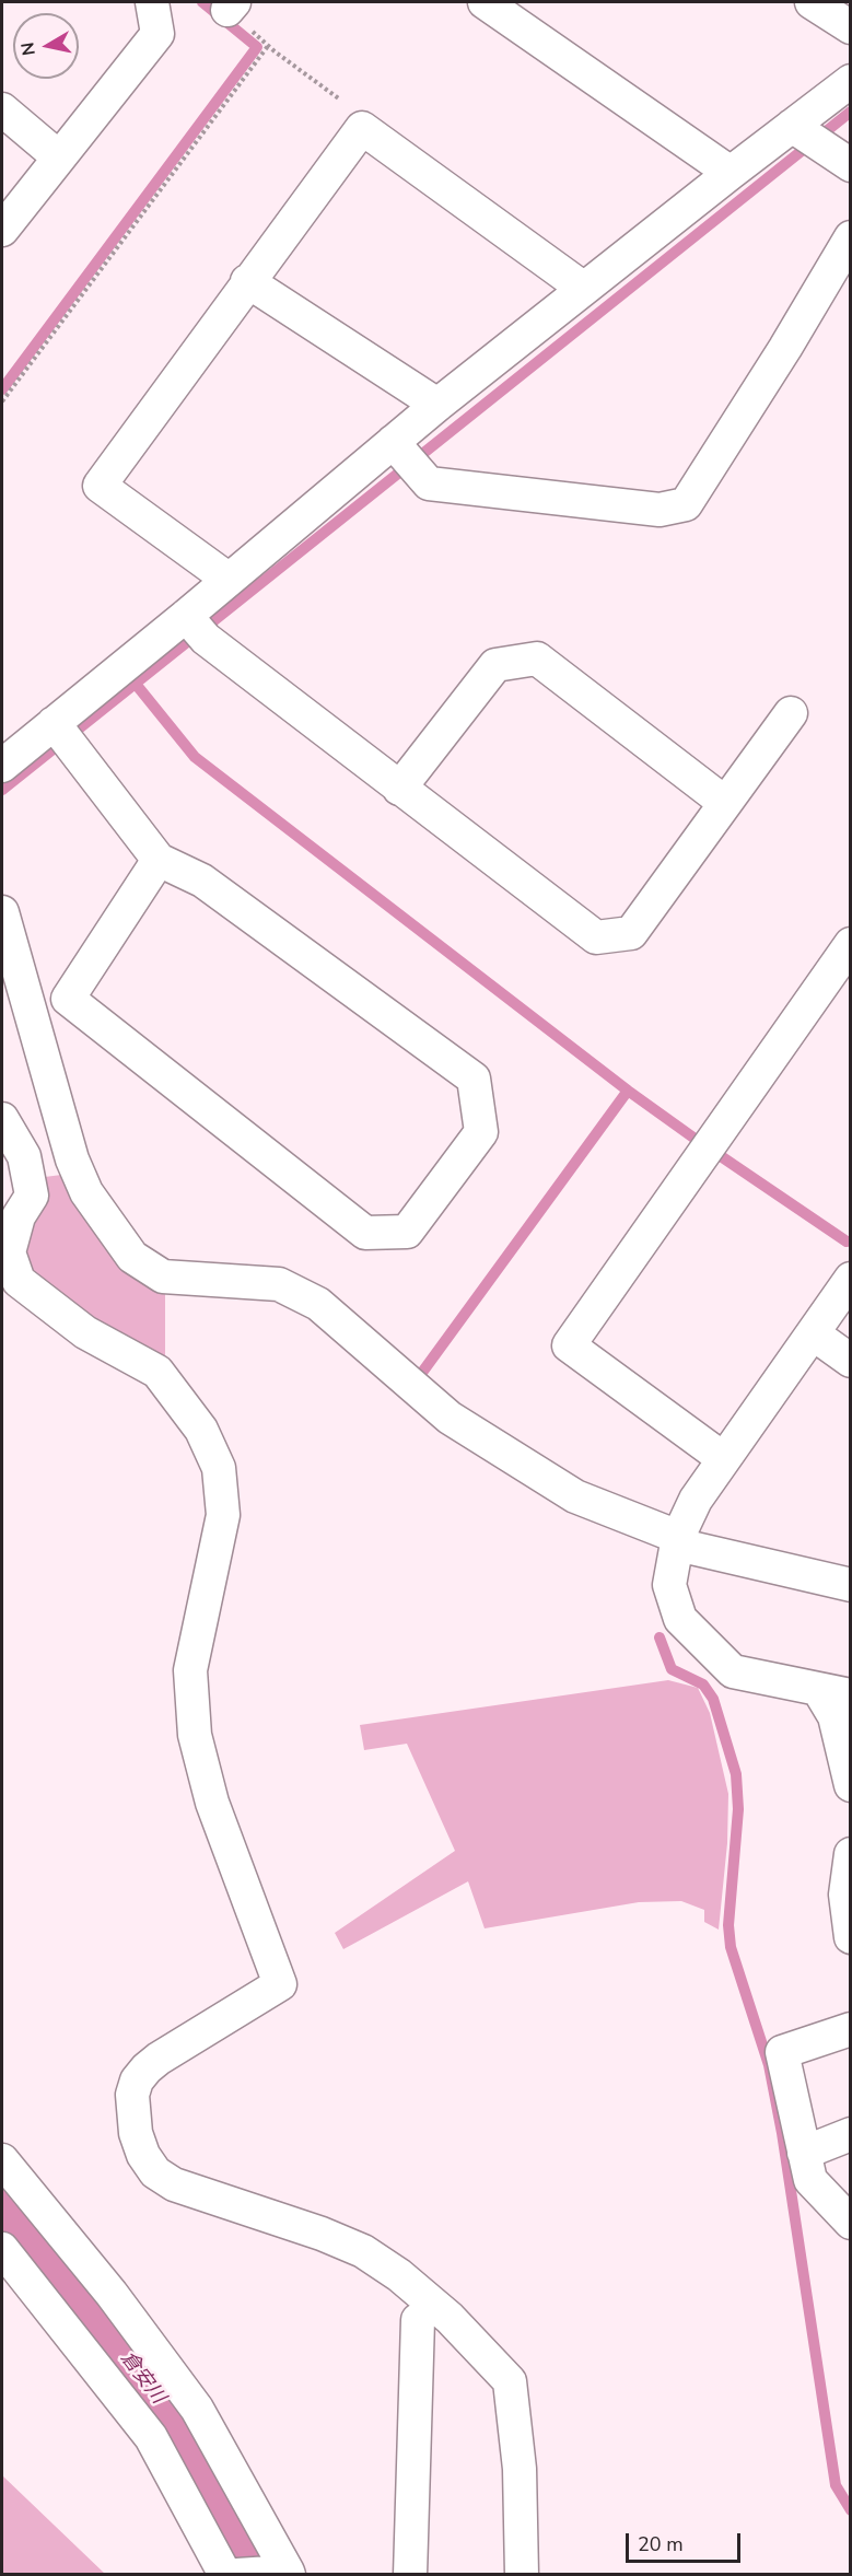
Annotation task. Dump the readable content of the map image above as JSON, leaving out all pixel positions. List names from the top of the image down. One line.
{"water":["倉安川"],"scale_bar":"20 m","north":"left"}
